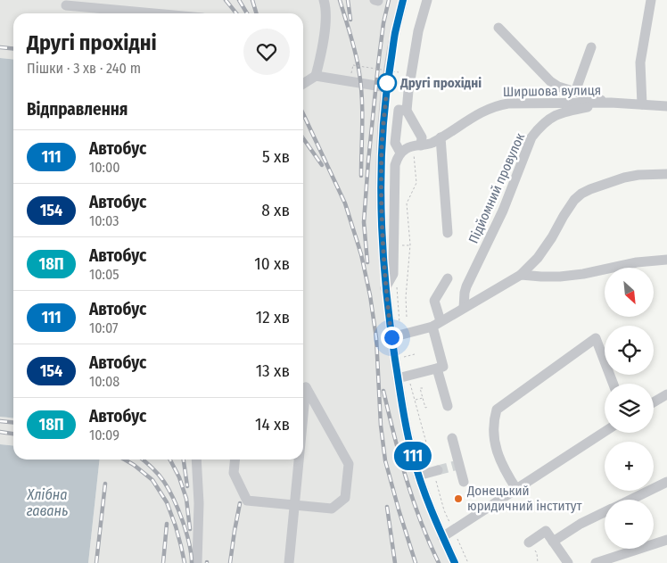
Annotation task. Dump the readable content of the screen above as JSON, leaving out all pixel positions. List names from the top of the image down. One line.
{"streets":{"street":["Ширшова вулиця","Підйомний провулок"]},"crossings":[["Ширшова вулиця","Підйомний провулок"]],"water":["Хлібна гавань"],"places":["Другі прохідні","Донецький юридичний інститут"],"lines":["bus line 111"],"north":"bottom right","page":{"on_map":"111","heading":[["Другі прохідні","Пішки · 3 хв · 240 m"],"Відправлення"],"list":[{"mark":"111","name":"Автобус","note":"10:00","value":"5 хв"},{"mark":"154","name":"Автобус","note":"10:03","value":"8 хв"},{"mark":"18П","name":"Автобус","note":"10:05","value":"10 хв"},{"mark":"111","name":"Автобус","note":"10:07","value":"12 хв"},{"mark":"154","name":"Автобус","note":"10:08","value":"13 хв"},{"mark":"18П","name":"Автобус","note":"10:09","value":"14 хв"}],"map_buttons":["+","−"]}}
